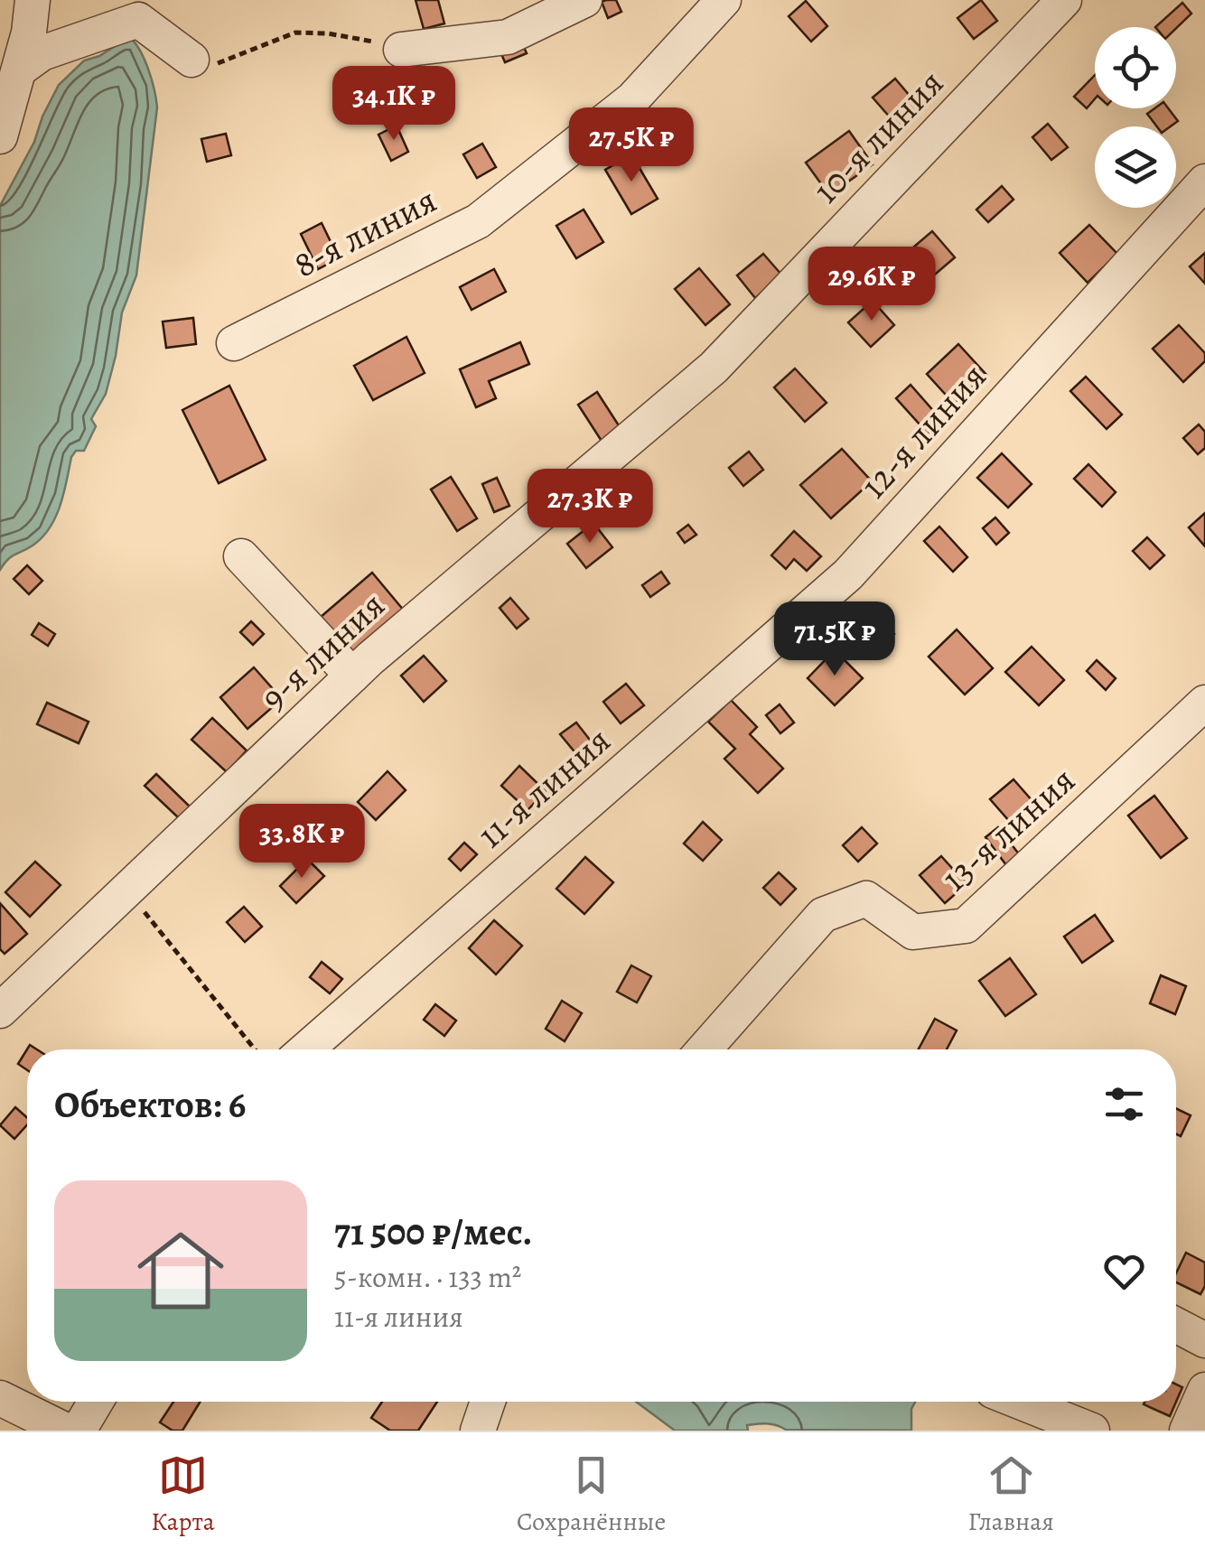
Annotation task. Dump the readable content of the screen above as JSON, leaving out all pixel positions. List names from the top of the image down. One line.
{"streets":{"street":["10-я линия","8-я линия","12-я линия","9-я линия","11-я линия","13-я линия"]},"crossings":[["10-я линия","9-я линия"],["12-я линия","11-я линия"]],"page":{"price":["34.1K ₽","27.5K ₽","29.6K ₽","27.3K ₽","71.5K ₽","33.8K ₽"],"heading":"Объектов: 6","list":[{"name":"71 500 ₽/мес.","note":"5-комн. · 133 m² · 11-я линия"}],"tabs":["Карта","Сохранённые","Главная"]}}
